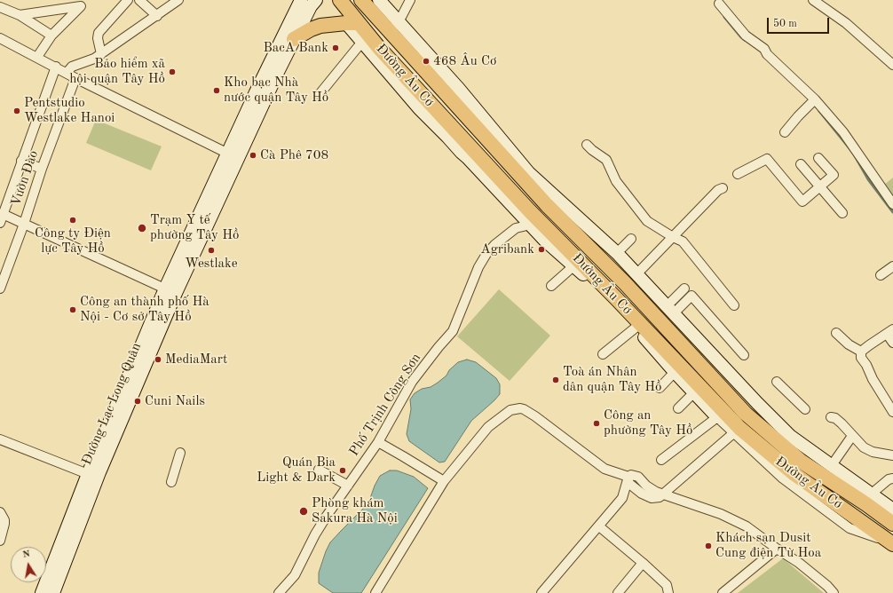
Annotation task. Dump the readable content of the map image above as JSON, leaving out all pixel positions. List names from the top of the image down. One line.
{"streets":{"main road":["Đường Âu Cơ","Đường Lạc Long Quân"],"street":["Vườn Đào","Phố Trịnh Công Sơn"]},"crossings":[["Đường Âu Cơ","Phố Trịnh Công Sơn"]],"places":["BacA Bank","468 Âu Cơ","Bảo hiểm xã hội quận Tây Hồ","Kho bạc Nhà nước quận Tây Hồ","Pentstudio Westlake Hanoi","Cà Phê 708","Công ty Điện lực Tây Hồ","Trạm Y tế phường Tây Hồ","Agribank","Westlake","Công an thành phố Hà Nội - Cơ sở Tây Hồ","MediaMart","Toà án Nhân dân quận Tây Hồ","Cuni Nails","Công an phường Tây Hồ","Quán Bia Light & Dark","Phòng khám Sakura Hà Nội","Khách sạn Dusit Cung điện Từ Hoa"],"scale_bar":"50 m","north":"top"}
